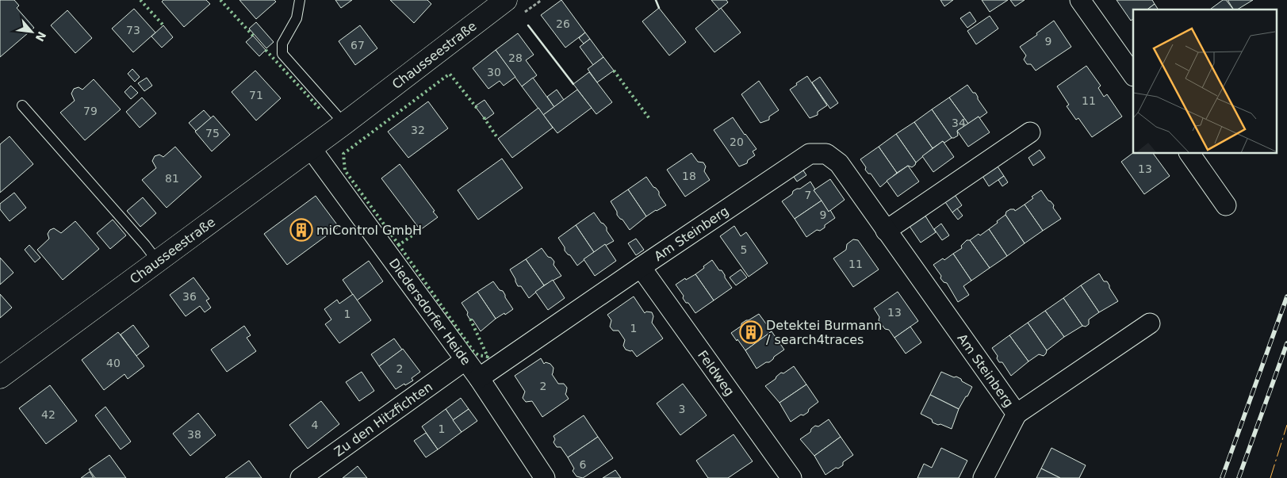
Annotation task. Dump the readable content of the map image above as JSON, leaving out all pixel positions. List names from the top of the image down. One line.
{"streets":{"main road":["Chausseestraße"],"street":["Am Steinberg","Diedersdorfer Heide","Feldweg","Zu den Hitzfichten"]},"crossings":[["Chausseestraße","Diedersdorfer Heide"],["Am Steinberg","Diedersdorfer Heide"],["Am Steinberg","Feldweg"],["Diedersdorfer Heide","Zu den Hitzfichten"]],"places":{"building":["miControl GmbH","Detektei Burmann / search4traces"]},"house_numbers":["26","73","9","67","28","30","71","11","79","34","32","75","20","13","18","81","7","9","5","11","36","13","1","1","40","2","2","3","42","4","1","38","6"],"north":"bottom right"}
